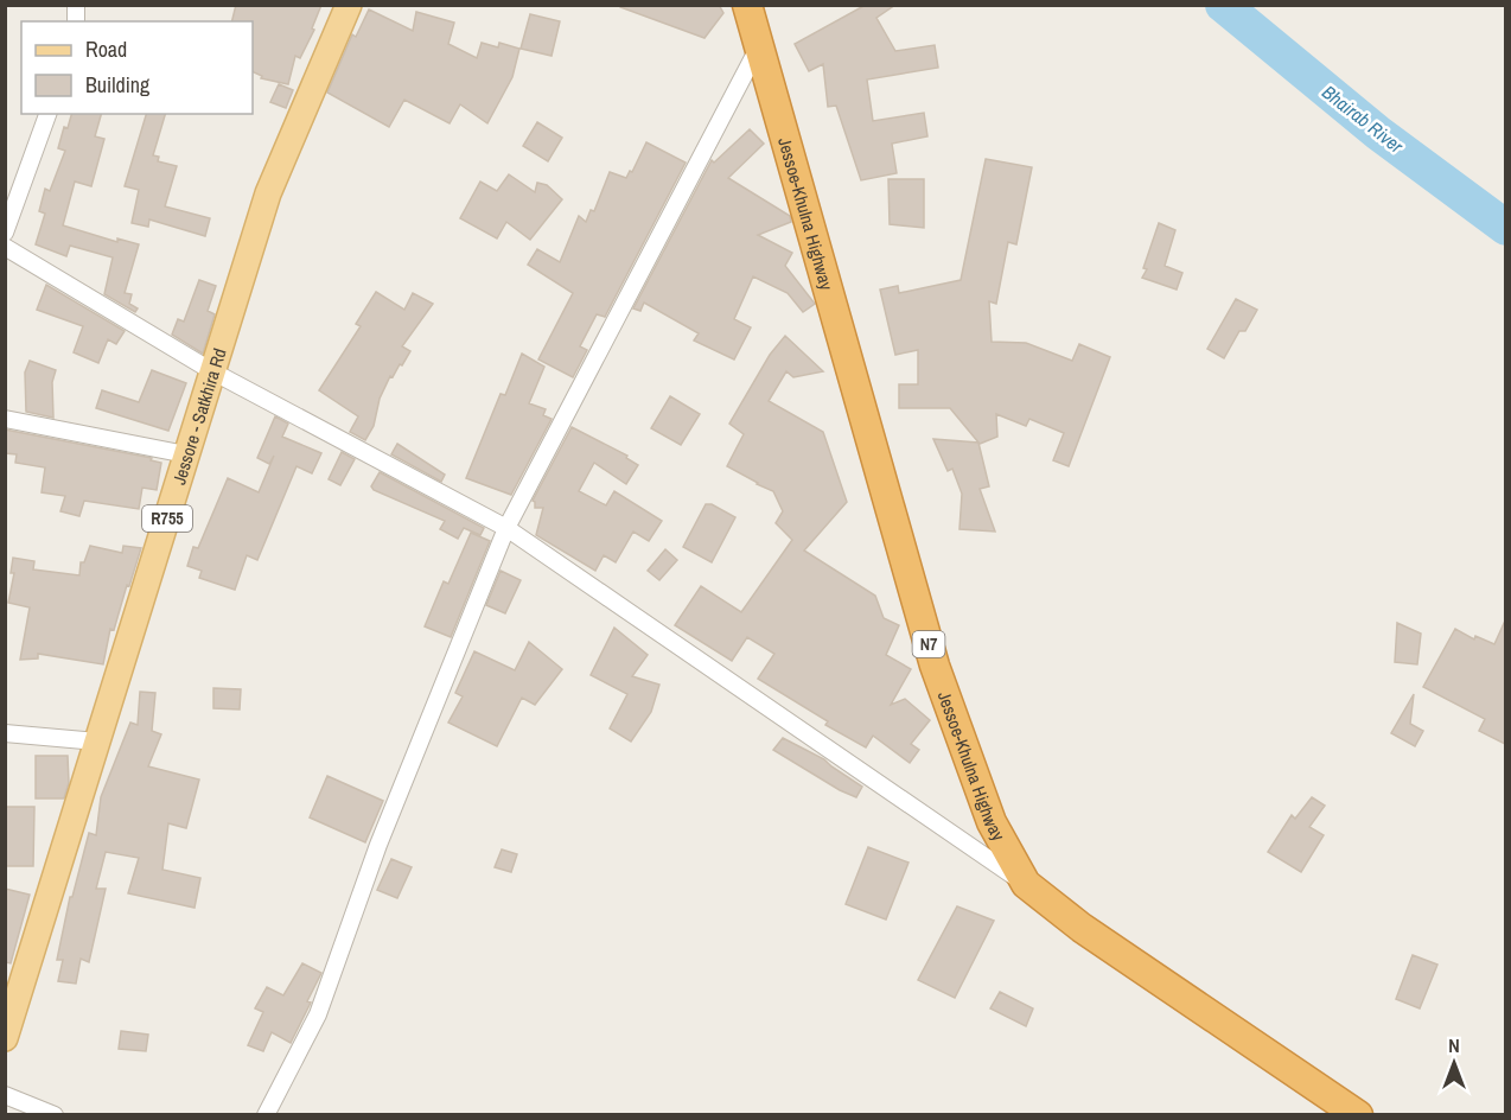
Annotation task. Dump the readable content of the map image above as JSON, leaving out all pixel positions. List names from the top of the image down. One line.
{"streets":{"highway":["Jessoe-Khulna Highway","N7"],"main road":["Jessore - Satkhira Rd","R755"]},"water":["Bhairab River"],"legend":["Road","Building"],"north":"top"}
